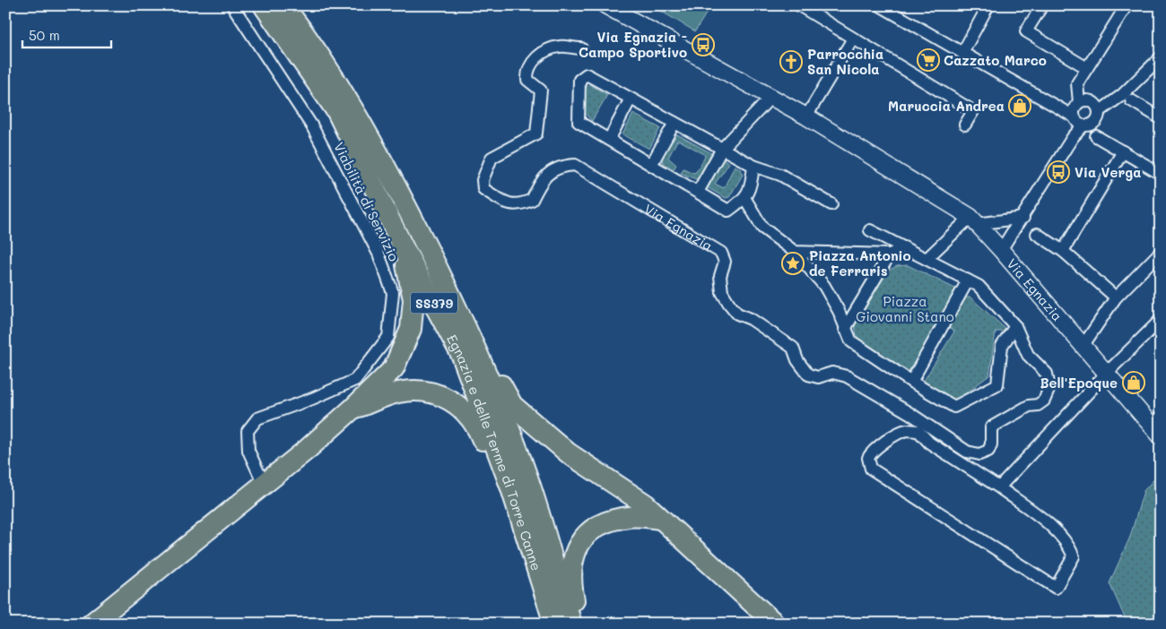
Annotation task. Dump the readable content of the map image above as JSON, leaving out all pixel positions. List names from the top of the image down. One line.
{"streets":{"highway":["SS379","Egnazia e delle Terme di Torre Canne"],"street":["Viabilità di Servizio","Via Egnazia"]},"parks":["Piazza Giovanni Stano"],"places":{"bus stop":["Via Egnazia - Campo Sportivo","Via Verga"],"supermarket":["Cazzato Marco"],"church":["Parrocchia San Nicola"],"shop":["Maruccia Andrea","Bell'Epoque"],"place":["Piazza Antonio de Ferraris"]},"scale_bar":"50 m"}
